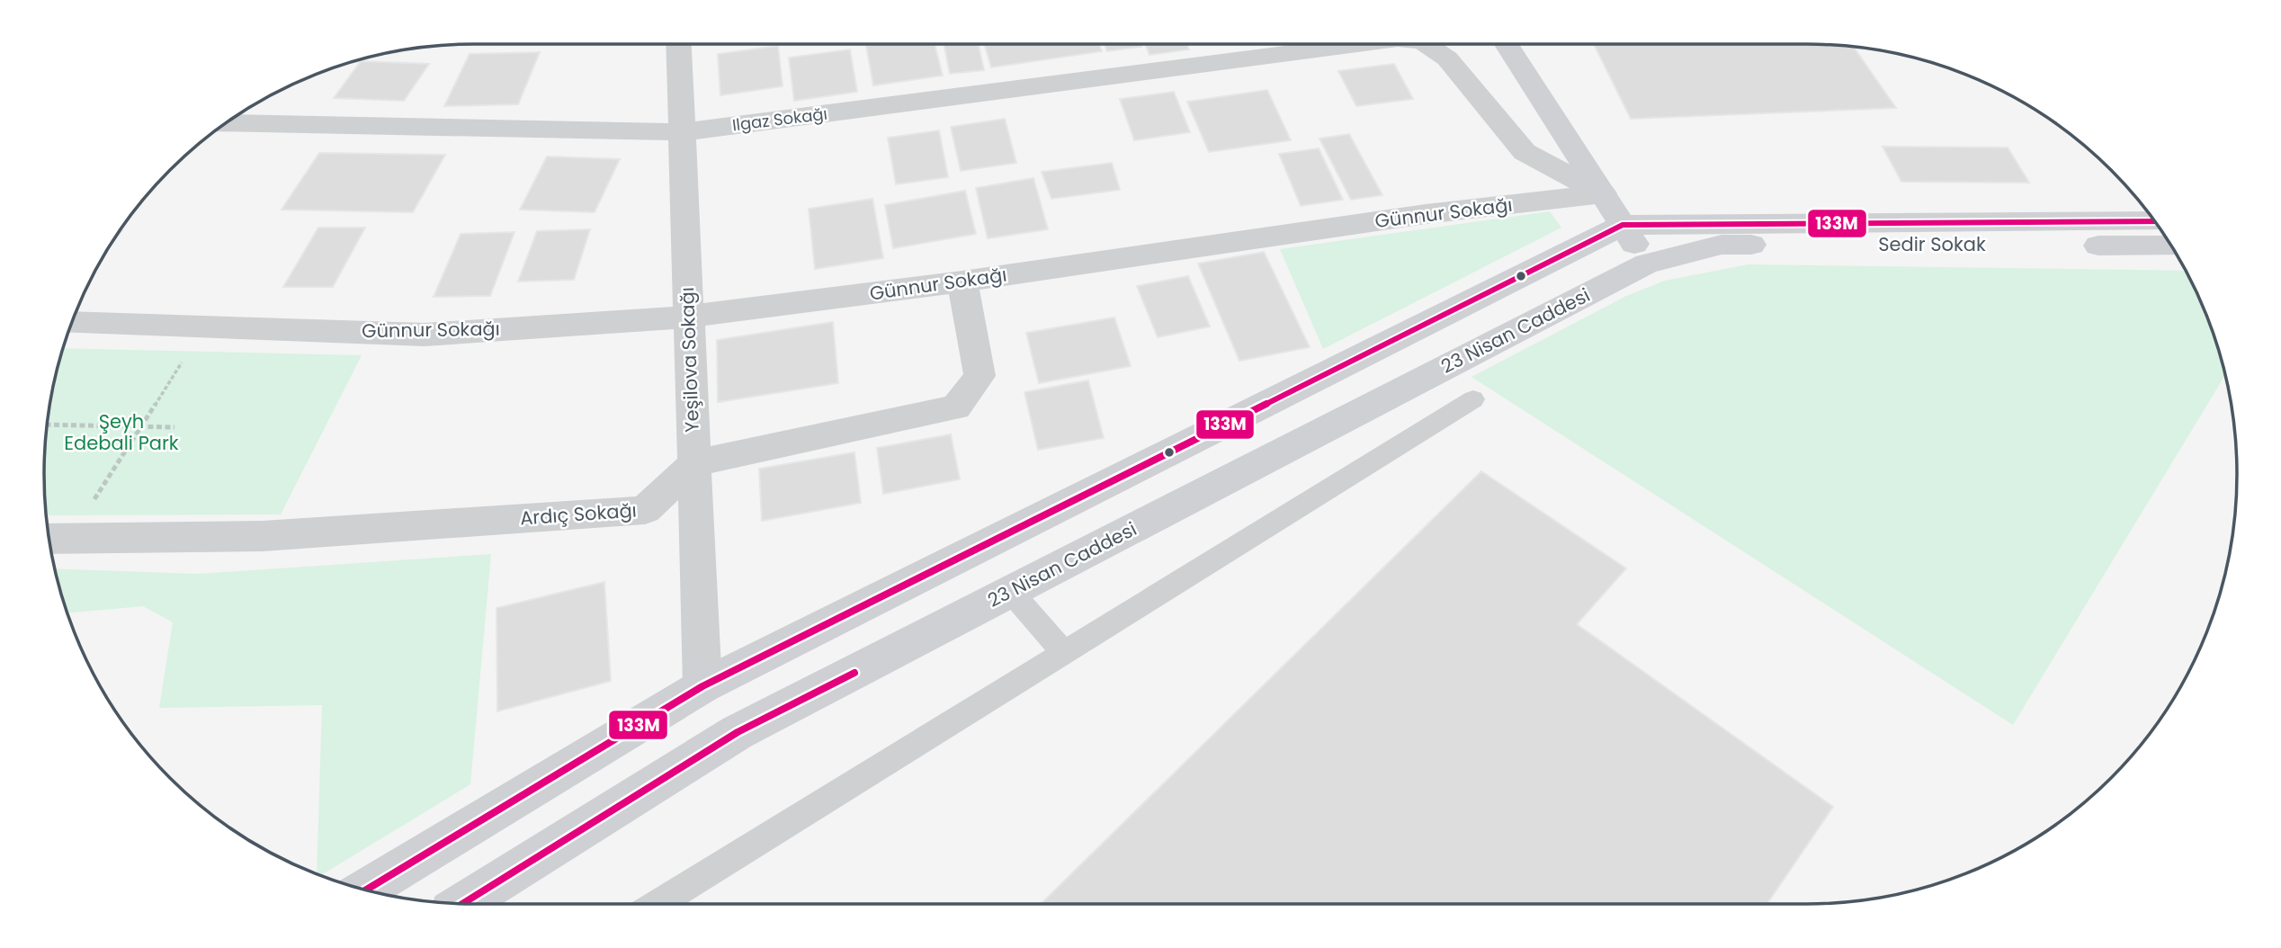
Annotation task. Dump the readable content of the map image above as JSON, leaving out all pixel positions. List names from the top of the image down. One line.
{"streets":{"street":["Ilgaz Sokağı","Günnur Sokağı","Sedir Sokak","23 Nisan Caddesi","Yeşilova Sokağı","Ardıç Sokağı"]},"crossings":[["Ilgaz Sokağı","Günnur Sokağı"],["Ilgaz Sokağı","Yeşilova Sokağı"],["Günnur Sokağı","Yeşilova Sokağı"],["Sedir Sokak","23 Nisan Caddesi"],["Yeşilova Sokağı","Ardıç Sokağı"]],"parks":["Şeyh Edebali Park"],"lines":["transit line 133M"]}
